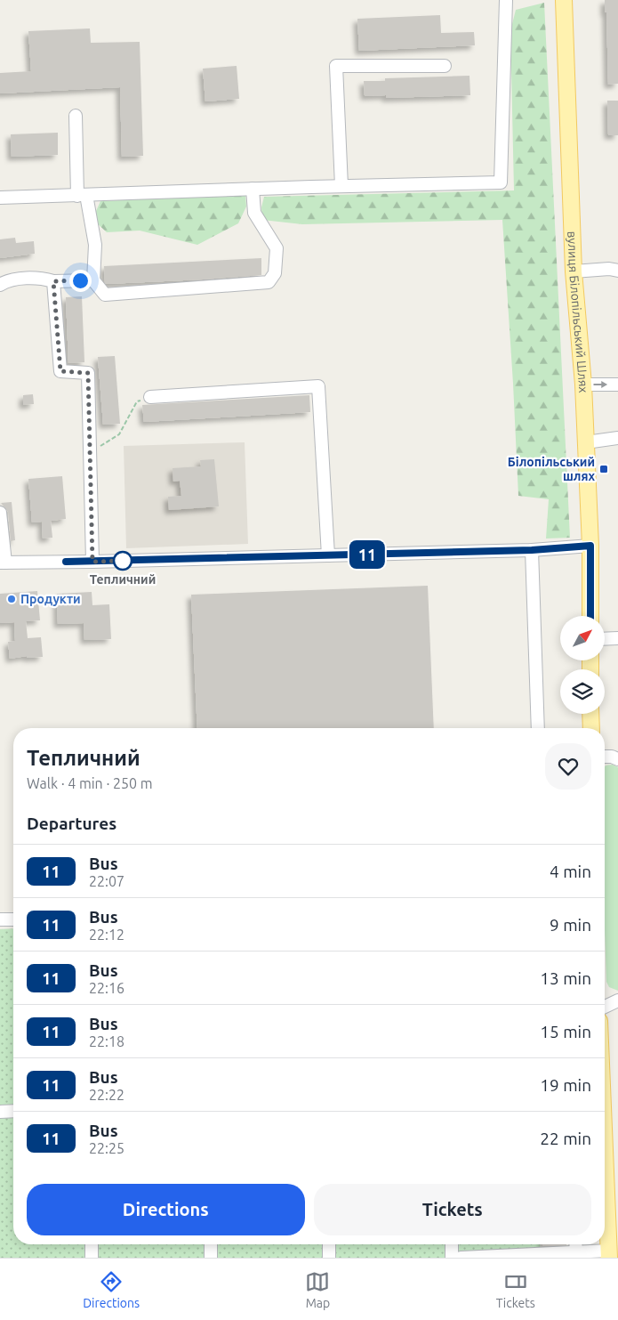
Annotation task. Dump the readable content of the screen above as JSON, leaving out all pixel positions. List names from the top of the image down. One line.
{"streets":{"main road":["вулиця Білопільський Шлях"]},"places":{"transit":["Білопільський шлях"],"other":["Тепличний","Продукти"]},"lines":["bus line 11"],"north":"top right","page":{"on_map":"11","heading":[["Тепличний","Walk · 4 min · 250 m"],"Departures"],"list":[{"mark":"11","name":"Bus","note":"22:07","value":"4 min"},{"mark":"11","name":"Bus","note":"22:12","value":"9 min"},{"mark":"11","name":"Bus","note":"22:16","value":"13 min"},{"mark":"11","name":"Bus","note":"22:18","value":"15 min"},{"mark":"11","name":"Bus","note":"22:22","value":"19 min"},{"mark":"11","name":"Bus","note":"22:25","value":"22 min"}],"buttons":["Directions","Tickets"],"tabs":["Directions","Map","Tickets"]}}
